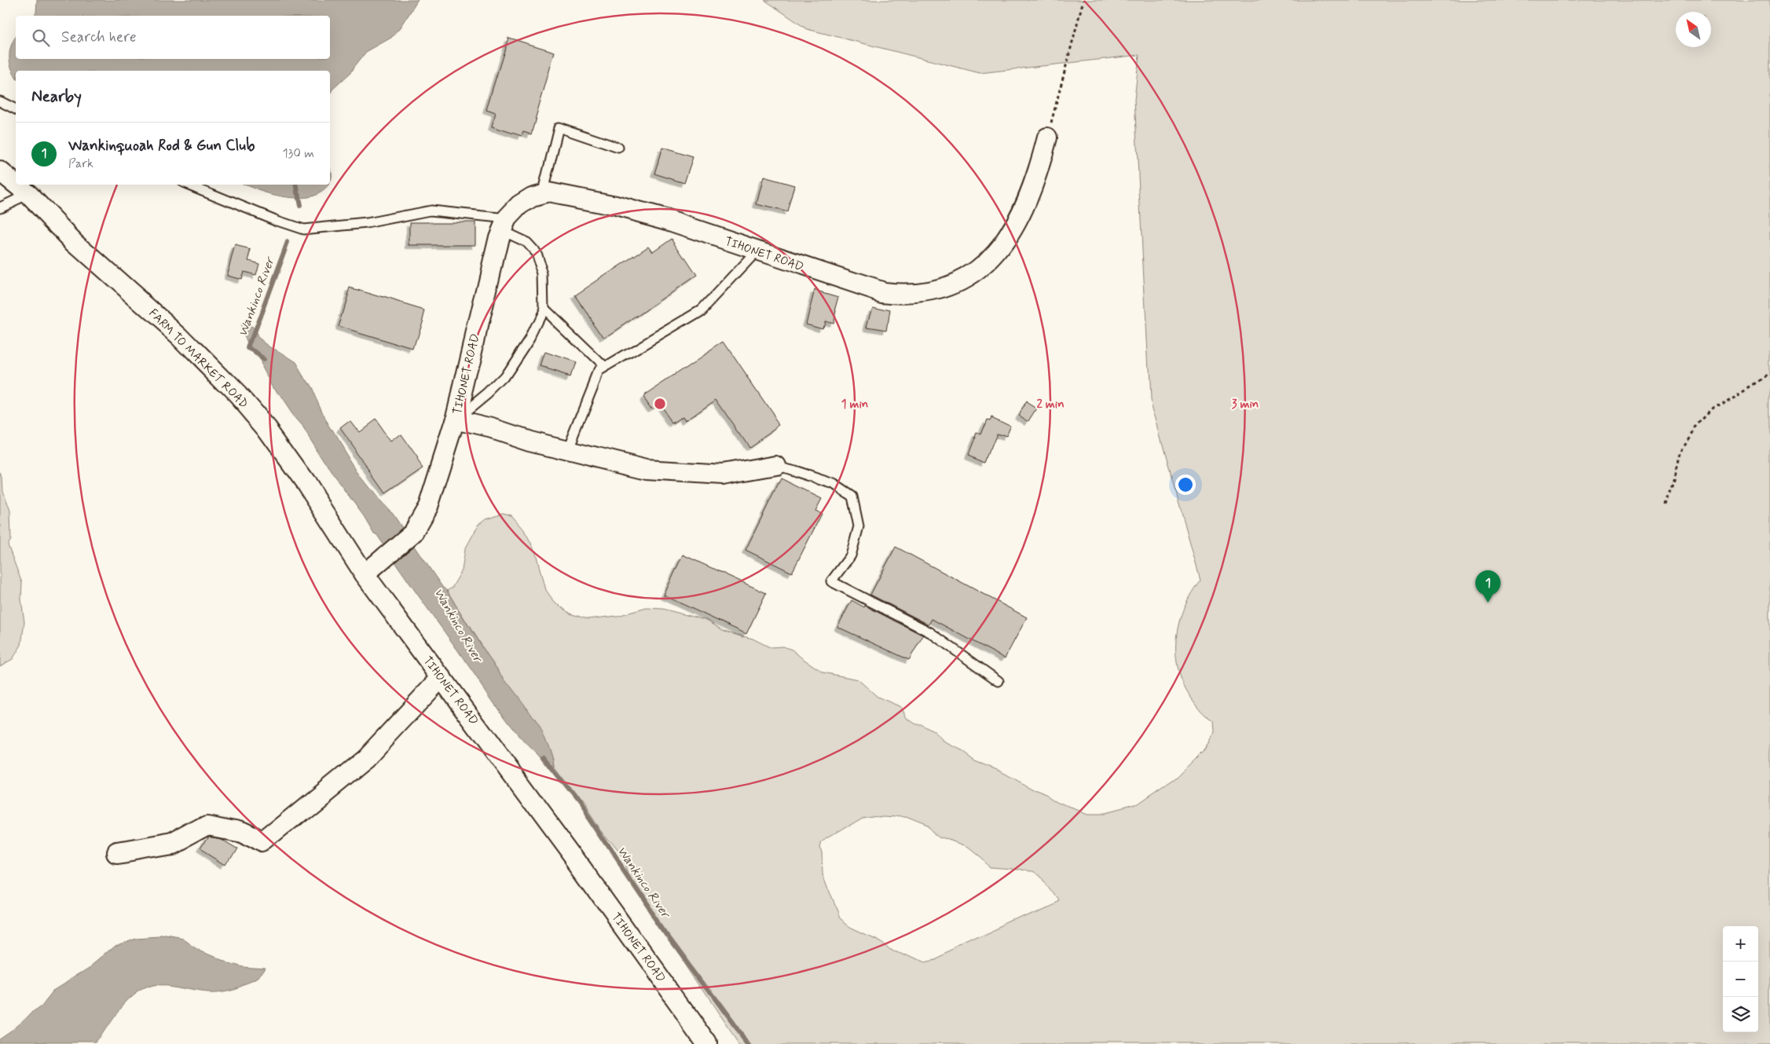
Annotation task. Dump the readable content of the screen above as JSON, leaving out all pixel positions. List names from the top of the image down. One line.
{"streets":{"street":["TIHONET ROAD","FARM TO MARKET ROAD"]},"crossings":[["TIHONET ROAD","FARM TO MARKET ROAD"]],"water":["Wankinco River"],"north":"top left","page":{"search":"Search here","heading":"Nearby","list":[{"mark":"1","name":"Wankinquoah Rod & Gun Club","note":"Park","value":"130 m"}],"pins":"1","map_buttons":["+","−"]},"rings":["1 min","2 min","3 min"]}
